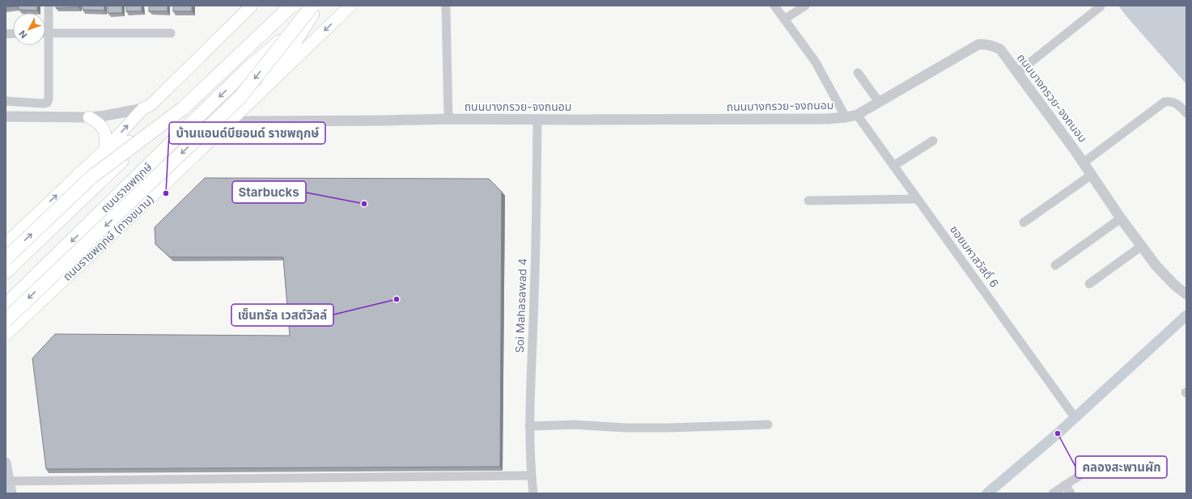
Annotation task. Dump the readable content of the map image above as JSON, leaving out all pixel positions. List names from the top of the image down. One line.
{"streets":{"main road":["ถนนราชพฤกษ์","ถนนราชพฤกษ์ (ทางขนาน)"],"street":["ถนนบางกรวย-จงถนอม","ซอยมหาสวัสดิ์ 6","Soi Mahasawad 4"]},"crossings":[["ถนนบางกรวย-จงถนอม","ถนนราชพฤกษ์ (ทางขนาน)"],["ถนนบางกรวย-จงถนอม","ซอยมหาสวัสดิ์ 6"],["ถนนบางกรวย-จงถนอม","Soi Mahasawad 4"]],"places":["บ้านแอนด์บียอนด์ ราชพฤกษ์","Starbucks","เซ็นทรัล เวสต์วิลล์","คลองสะพานผัก"],"north":"bottom left"}
